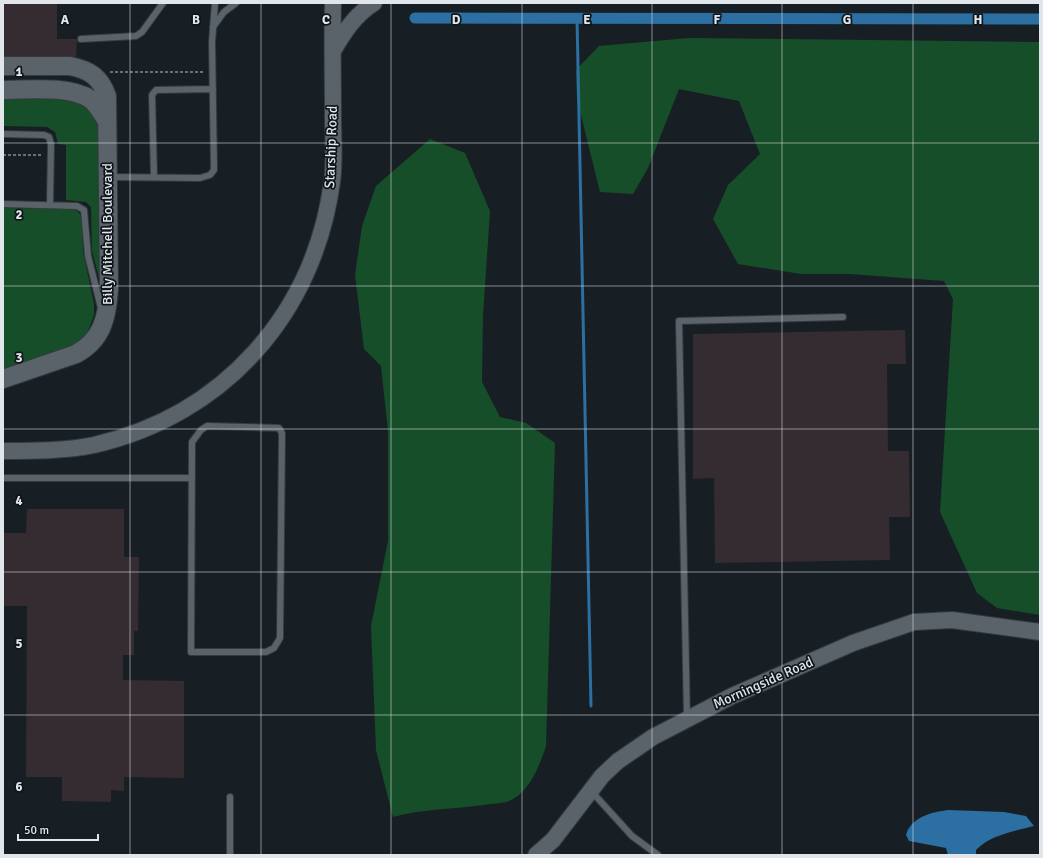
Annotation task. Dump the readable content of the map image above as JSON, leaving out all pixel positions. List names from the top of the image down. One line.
{"streets":{"main road":["Billy Mitchell Boulevard"],"street":["Starship Road","Morningside Road"]},"scale_bar":"50 m","grid":{"columns":["A","B","C","D","E","F","G","H"],"rows":["1","2","3","4","5","6"]}}
